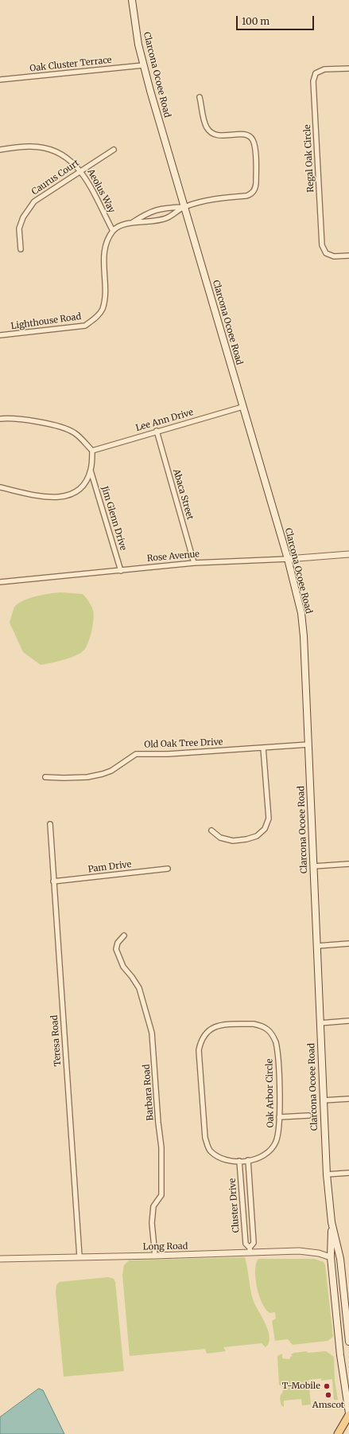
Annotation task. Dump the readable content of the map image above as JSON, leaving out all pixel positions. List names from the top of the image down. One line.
{"streets":{"main road":["Clarcona Ocoee Road"],"street":["Oak Cluster Terrace","Regal Oak Circle","Caurus Court","Aeolus Way","Lighthouse Road","Lee Ann Drive","Abaca Street","Jim Glenn Drive","Rose Avenue","Old Oak Tree Drive","Pam Drive","Teresa Road","Barbara Road","Oak Arbor Circle","Cluster Drive","Long Road"]},"crossings":[["Oak Cluster Terrace","Clarcona Ocoee Road"],["Clarcona Ocoee Road","Lee Ann Drive"],["Clarcona Ocoee Road","Rose Avenue"],["Clarcona Ocoee Road","Old Oak Tree Drive"],["Clarcona Ocoee Road","Long Road"],["Caurus Court","Aeolus Way"],["Aeolus Way","Lighthouse Road"],["Lee Ann Drive","Abaca Street"],["Abaca Street","Rose Avenue"],["Jim Glenn Drive","Rose Avenue"],["Pam Drive","Teresa Road"],["Teresa Road","Long Road"],["Barbara Road","Long Road"],["Oak Arbor Circle","Cluster Drive"],["Cluster Drive","Long Road"]],"places":["T-Mobile","Amscot"],"scale_bar":"100 m"}
